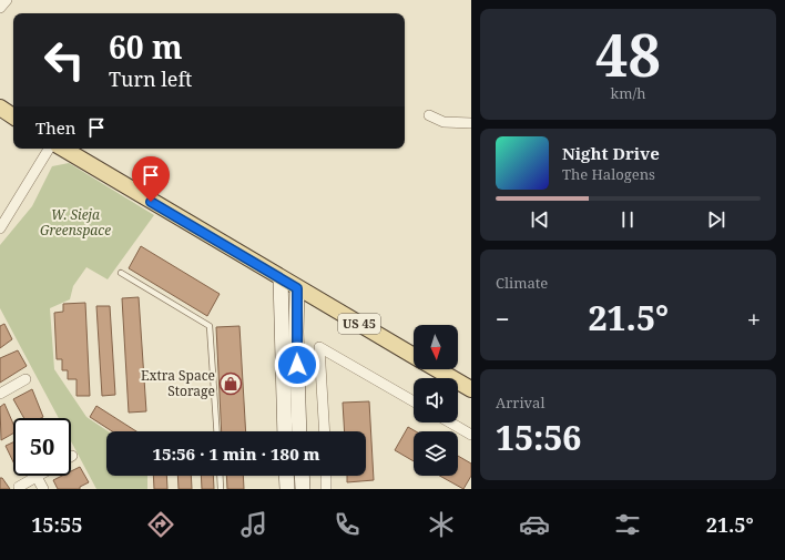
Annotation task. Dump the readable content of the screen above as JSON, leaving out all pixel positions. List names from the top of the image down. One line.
{"streets":{"main road":["US 45"]},"parks":["W. Sieja Greenspace"],"places":{"shop":["Extra Space Storage"]},"north":"bottom","page":{"tile":[["48","km/h"],"Climate",["Arrival","15:56"]],"turn":["60 m","Turn left"],"then":"Then","song":["Night Drive","The Halogens"],"heat":["−","21.5°","+"],"limit":"50","trip":"15:56 · 1 min · 180 m","tabs":["15:55","21.5°"]}}
